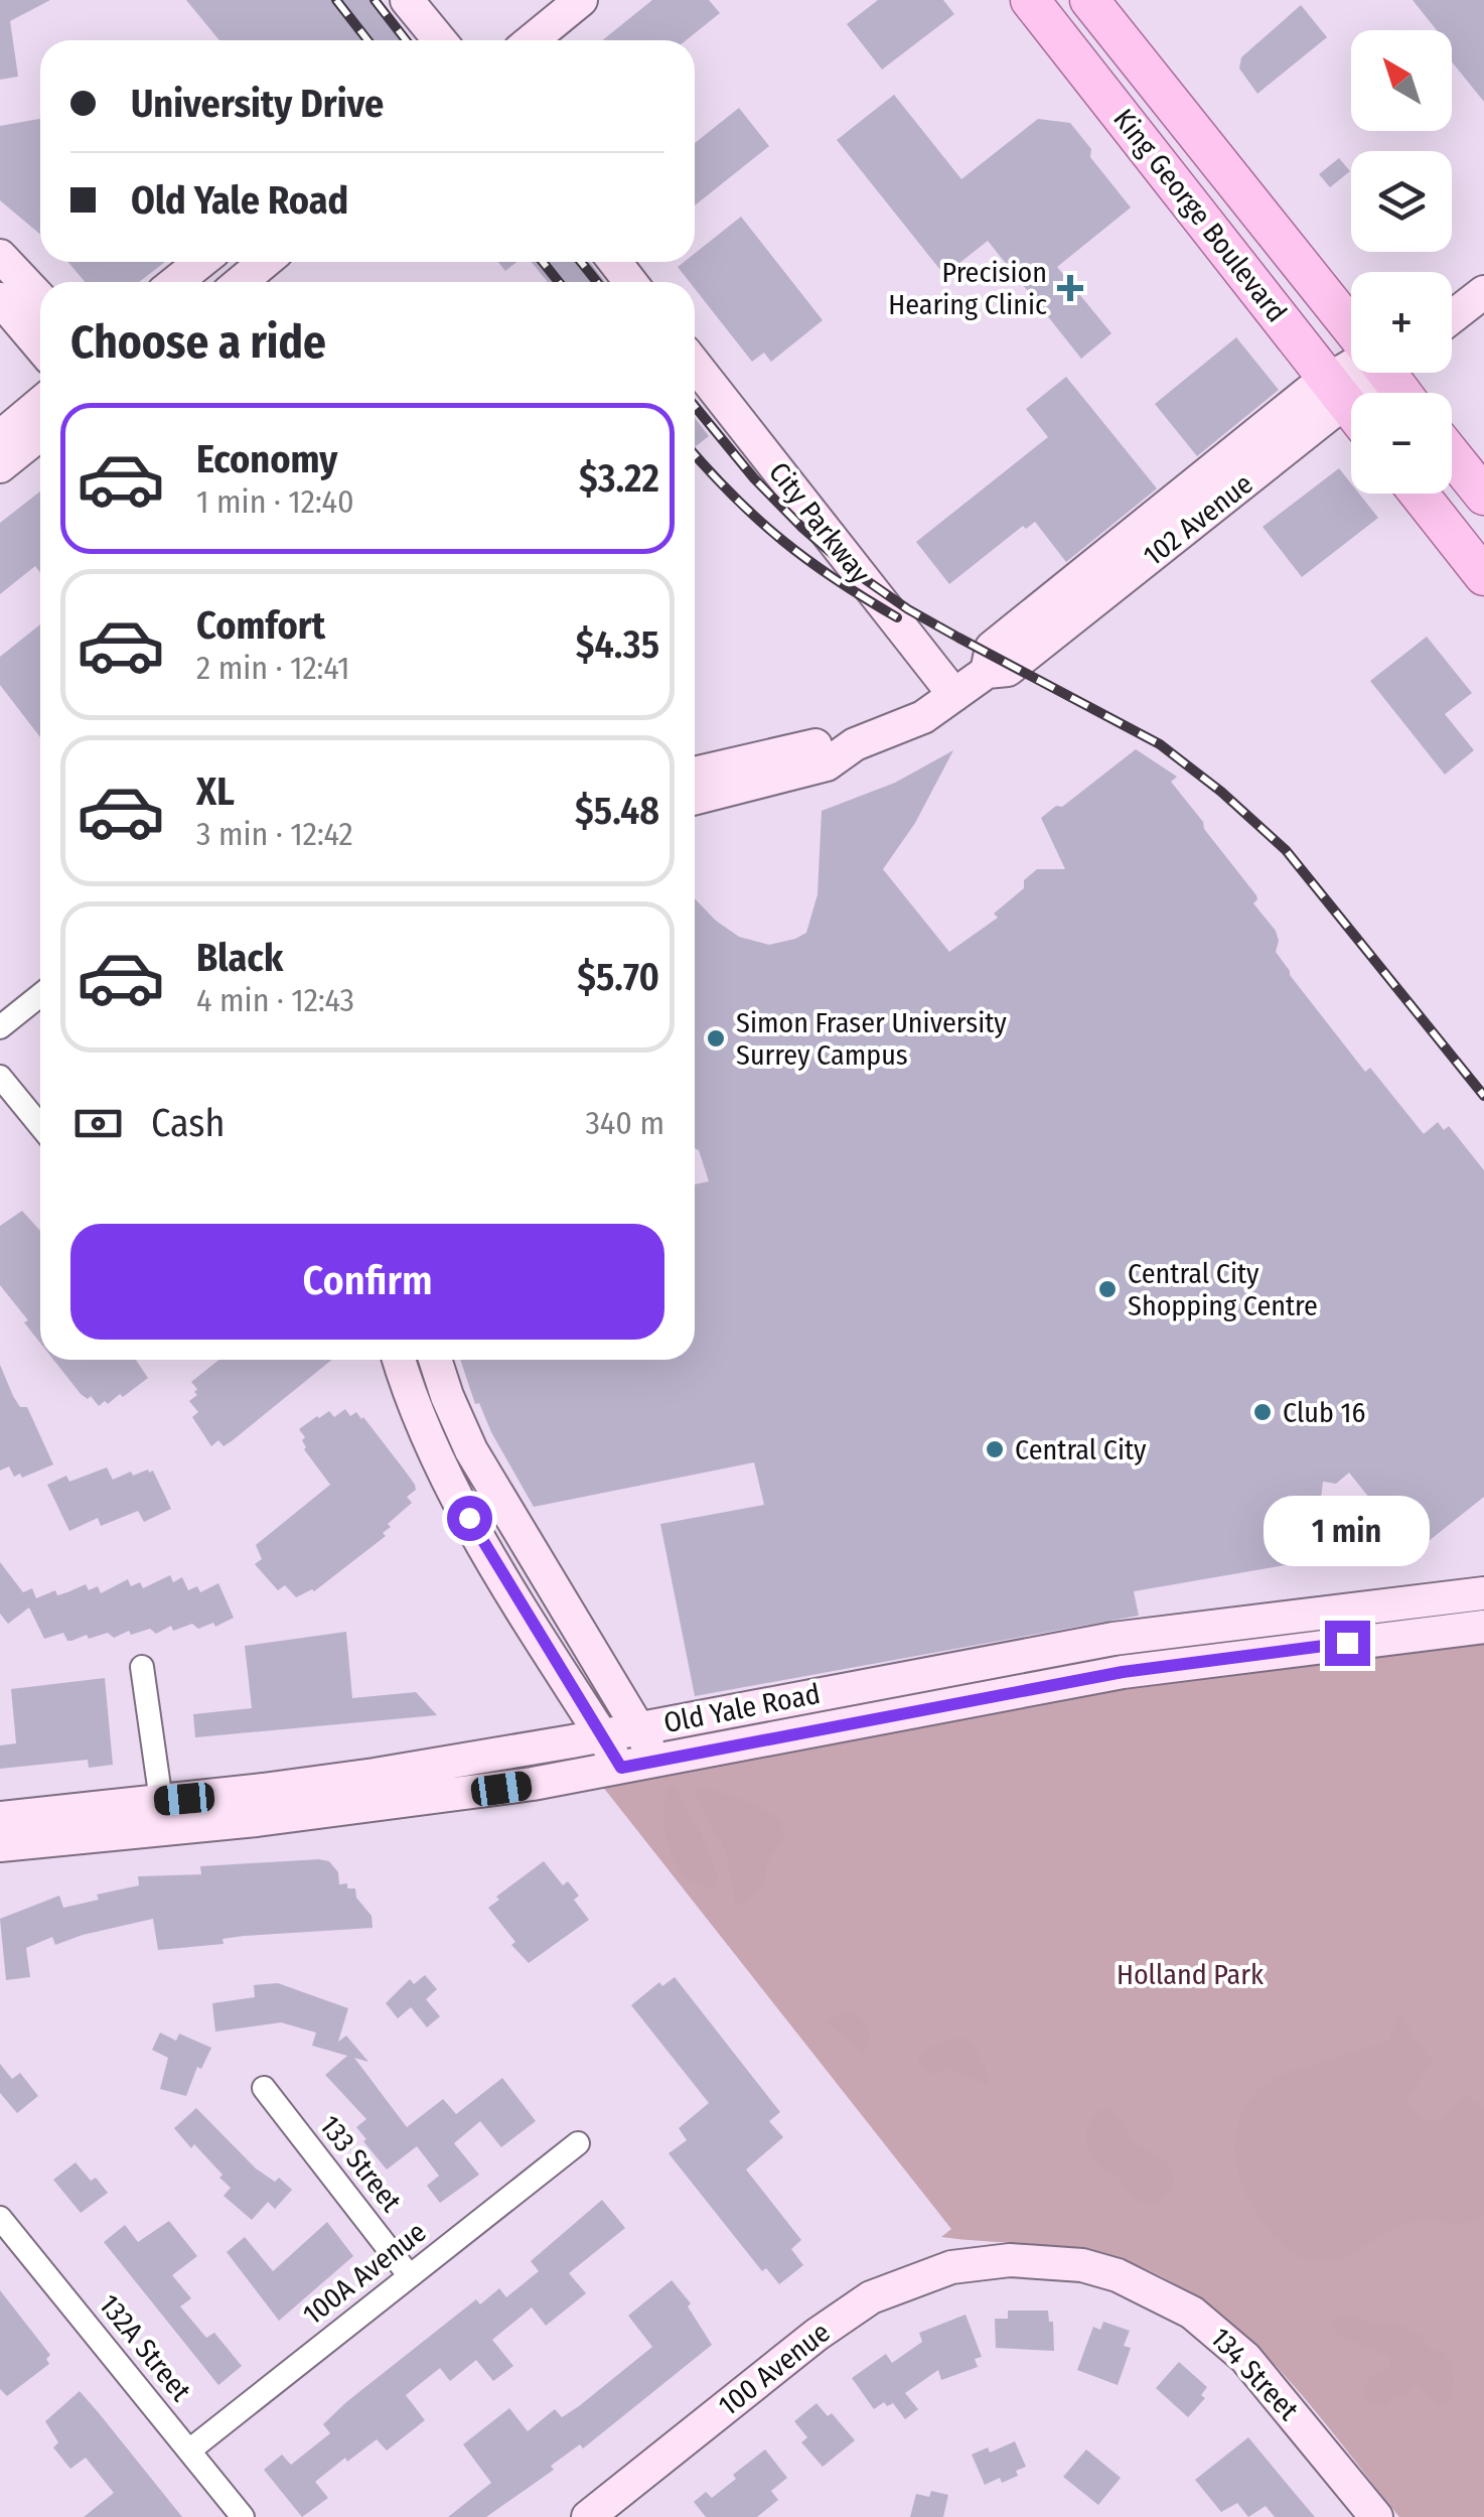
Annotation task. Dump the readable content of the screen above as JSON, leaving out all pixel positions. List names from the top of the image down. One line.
{"streets":{"main road":["King George Boulevard","102 Avenue","City Parkway","Old Yale Road","100 Avenue","134 Street"],"street":["133 Street","100A Avenue","132A Street"]},"crossings":[["King George Boulevard","102 Avenue"],["102 Avenue","City Parkway"],["133 Street","100A Avenue"],["100A Avenue","132A Street"],["100 Avenue","134 Street"]],"parks":["Holland Park"],"places":{"health":["Precision Hearing Clinic"],"other":["Simon Fraser University Surrey Campus","Central City Shopping Centre","Club 16","Central City"]},"north":"top left","page":{"map_buttons":["+","−"],"banner":["University Drive","Old Yale Road"],"heading":"Choose a ride","list":[{"name":"Economy","note":"1 min · 12:40","value":"$3.22"},{"name":"Comfort","note":"2 min · 12:41","value":"$4.35"},{"name":"XL","note":"3 min · 12:42","value":"$5.48"},{"name":"Black","note":"4 min · 12:43","value":"$5.70"}],"pay":["Cash","340 m"],"buttons":"Confirm","bubble":"1 min"}}
